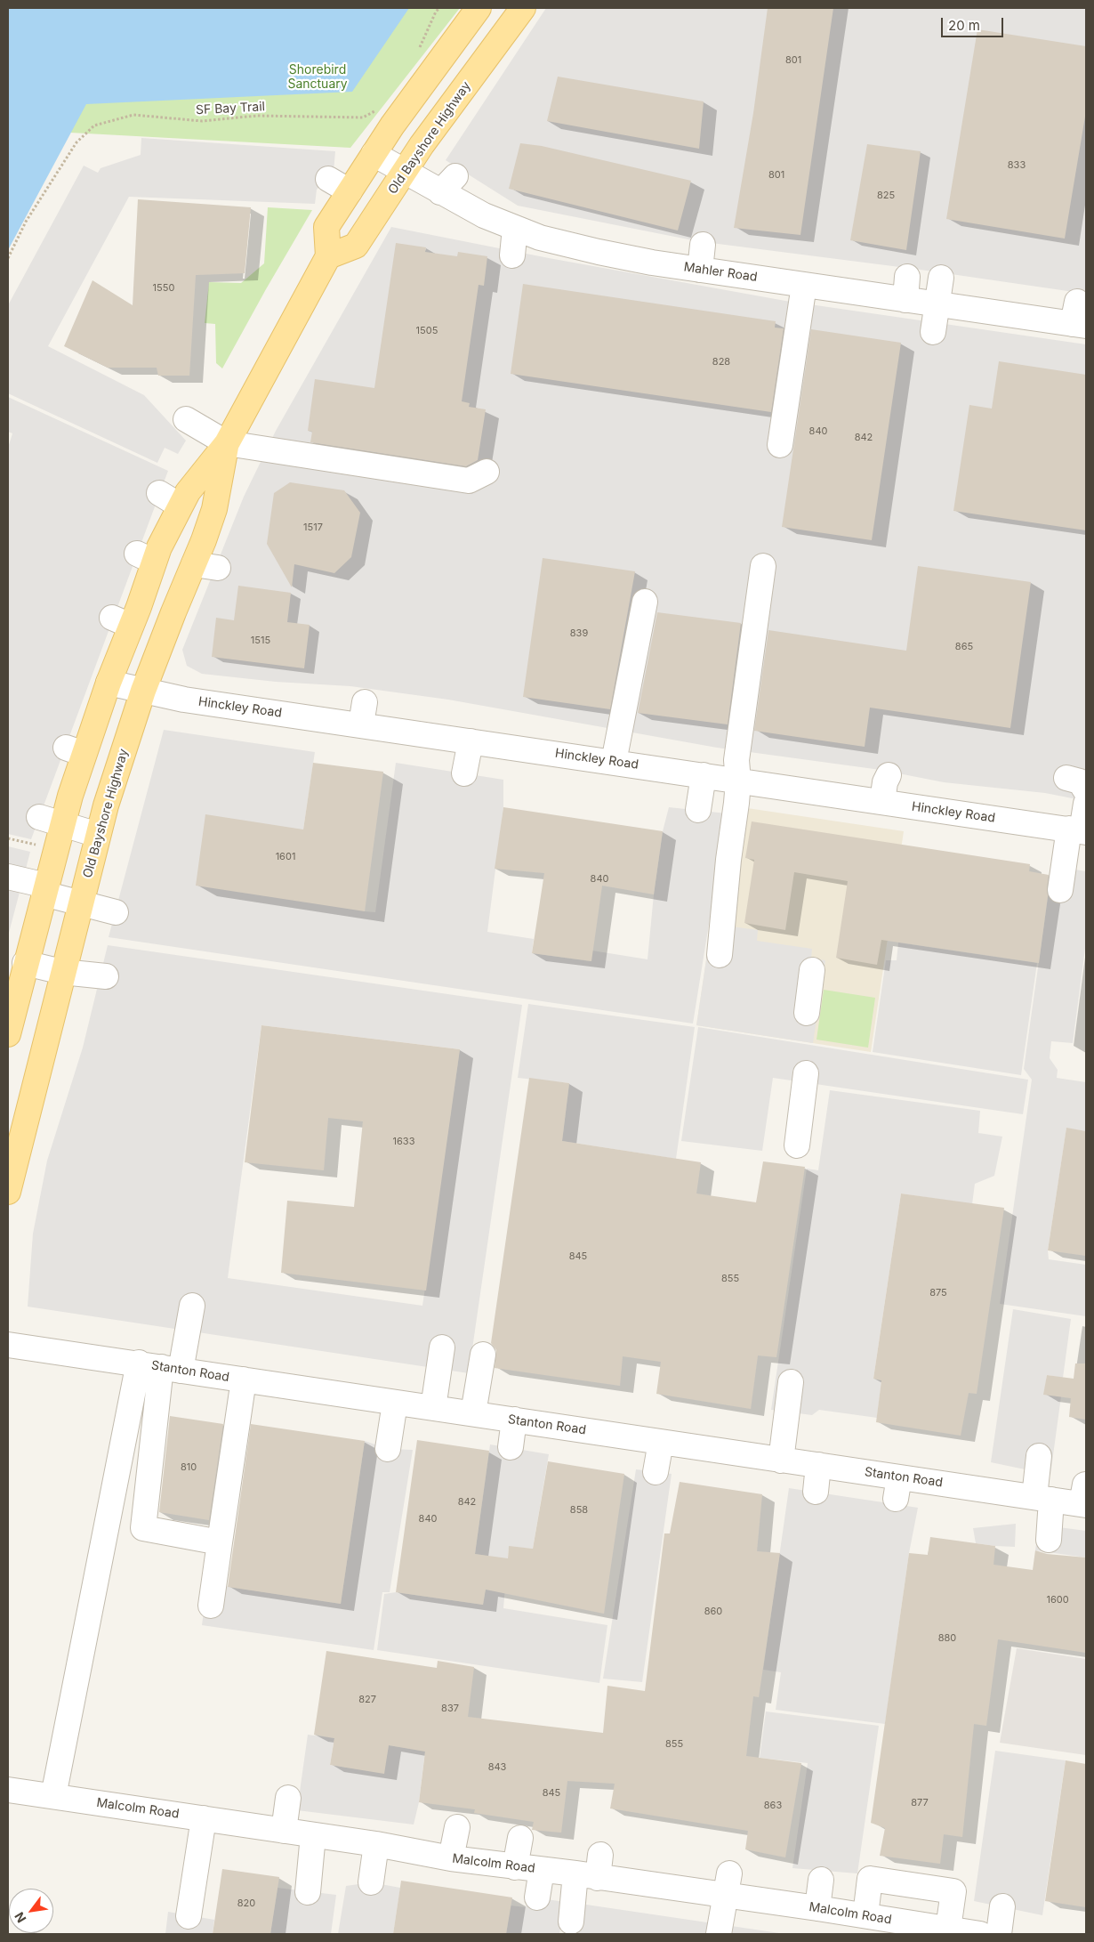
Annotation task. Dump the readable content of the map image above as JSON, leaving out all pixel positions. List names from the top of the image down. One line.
{"streets":{"main road":["Old Bayshore Highway"],"street":["Mahler Road","Hinckley Road","Stanton Road","Malcolm Road"],"path":["SF Bay Trail"]},"crossings":[["Old Bayshore Highway","Mahler Road"],["Old Bayshore Highway","Hinckley Road"]],"parks":["Shorebird Sanctuary"],"house_numbers":["801","833","801","825","1550","1505","828","840","842","1517","839","1515","865","1601","840","1633","845","855","875","810","842","858","840","1600","860","880","827","837","855","843","845","877","863","820"],"scale_bar":"20 m","north":"bottom left"}
